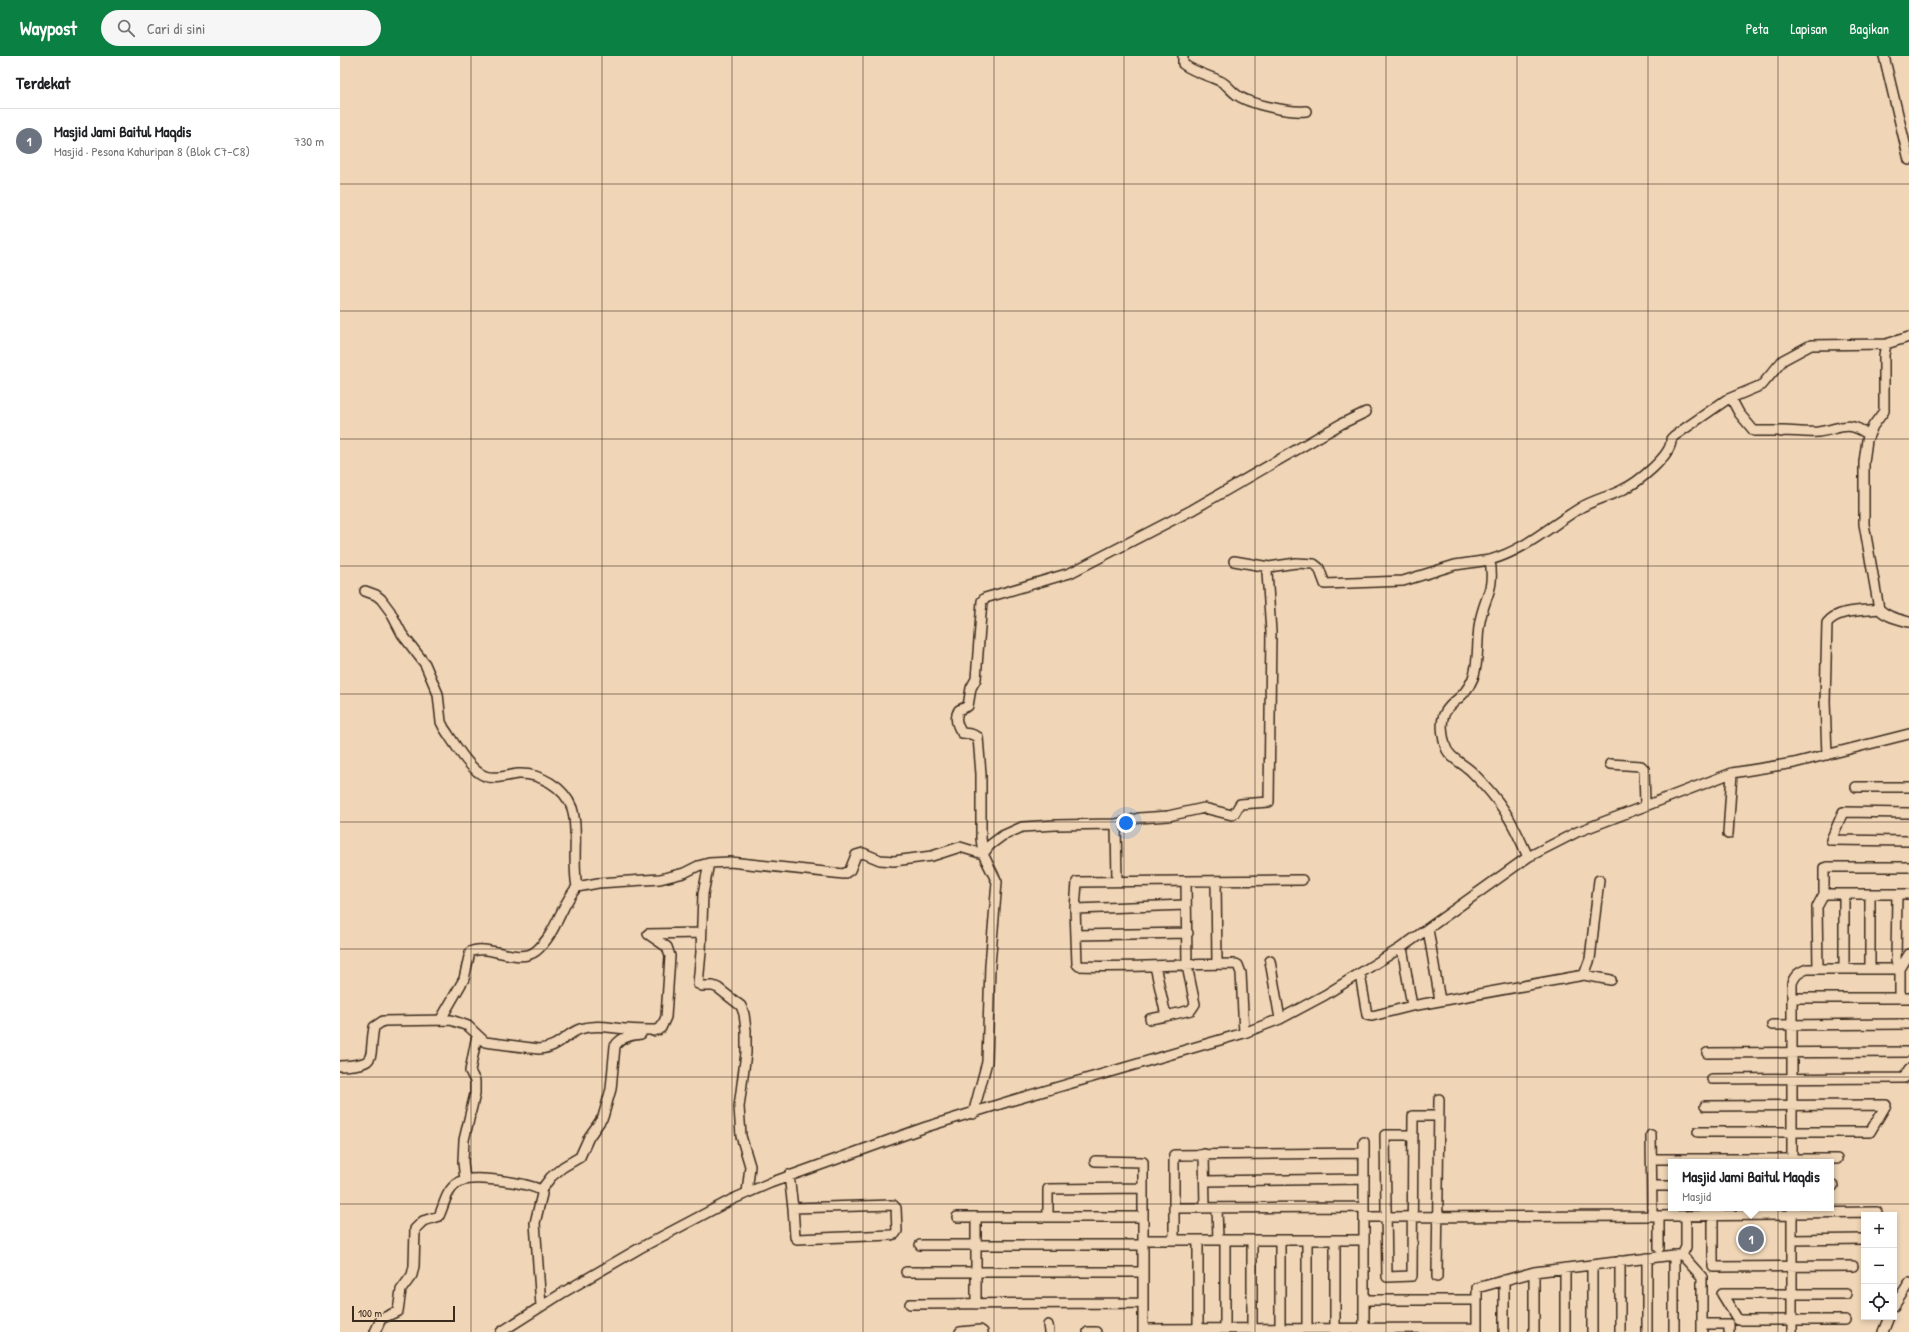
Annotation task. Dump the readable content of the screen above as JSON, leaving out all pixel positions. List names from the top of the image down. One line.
{"scale_bar":"100 m","page":{"header":"Waypost","search":"Cari di sini","nav":["Peta","Lapisan","Bagikan"],"heading":"Terdekat","list":[{"mark":"1","name":"Masjid Jami Baitul Maqdis","note":"Masjid · Pesona Kahuripan 8 (Blok C7-C8)","value":"730 m"}],"popup":["Masjid Jami Baitul Maqdis","Masjid"],"map_buttons":["+","−"],"pins":"1","scale":"100 m"}}
